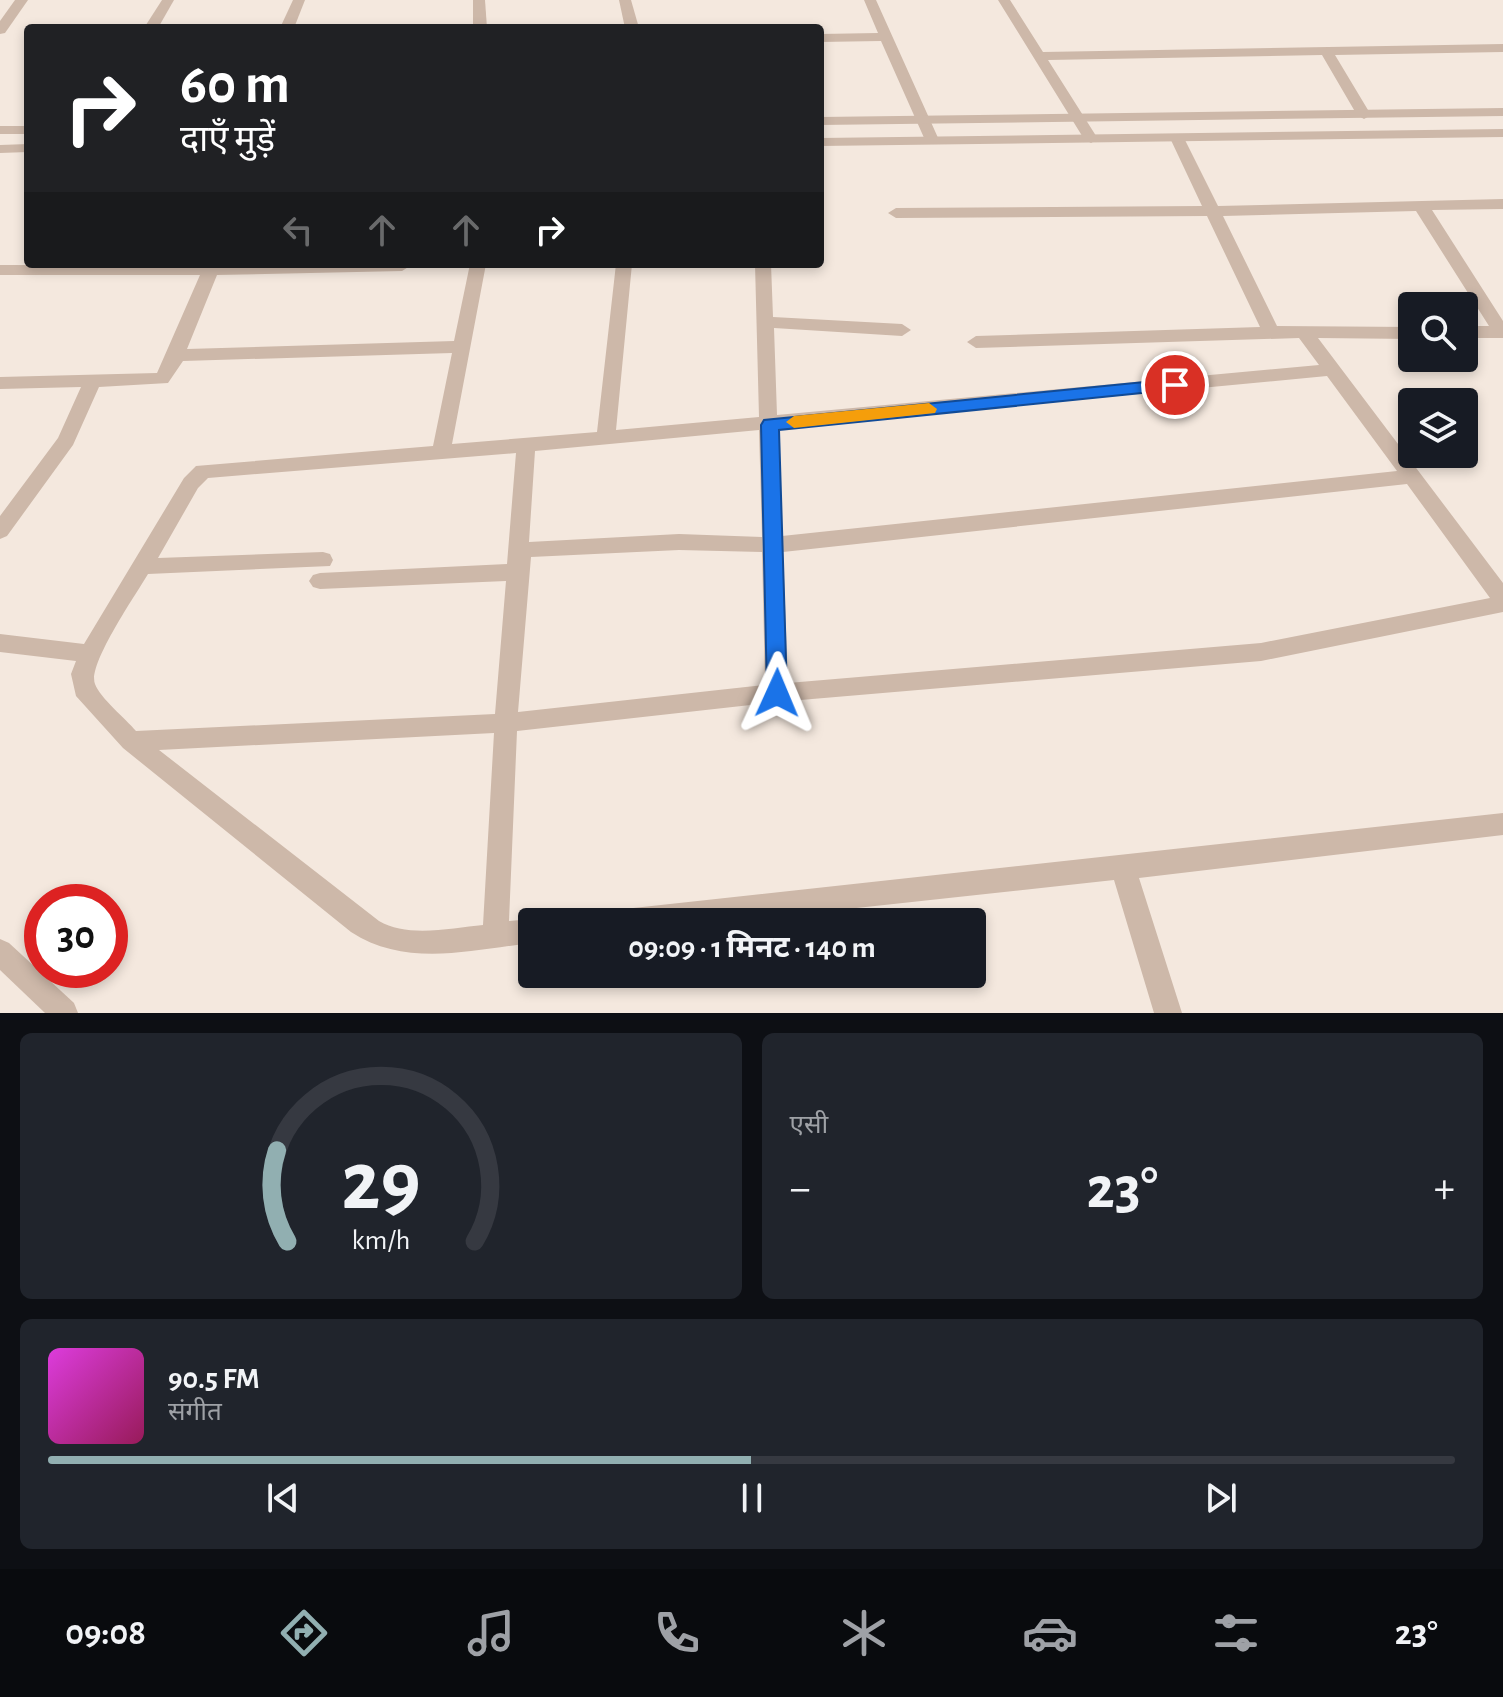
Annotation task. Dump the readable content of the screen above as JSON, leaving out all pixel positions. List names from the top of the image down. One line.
{"page":{"turn":["60 m","दाएँ मुड़ें"],"limit":"30","trip":"09:09 · 1 मिनट · 140 m","tile":"एसी","heat":["−","23°","+"],"song":["90.5 FM","संगीत"],"tabs":["09:08","23°"],"gauge":["29","km/h"]}}
